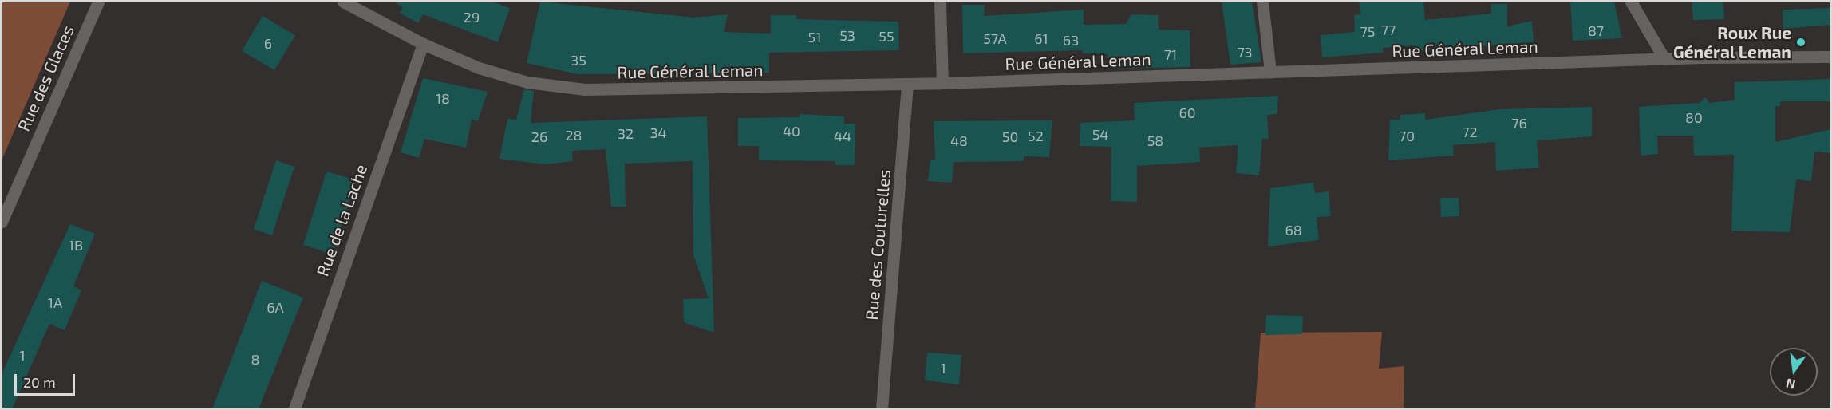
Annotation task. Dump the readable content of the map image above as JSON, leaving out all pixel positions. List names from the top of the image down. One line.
{"streets":{"street":["Rue Général Leman","Rue des Glaces","Rue de la Lache","Rue des Couturelles"]},"crossings":[["Rue Général Leman","Rue de la Lache"],["Rue Général Leman","Rue des Couturelles"]],"places":["Roux Rue Général Leman"],"house_numbers":["29","77","87","75","53","55","51","57A","61","63","6","73","71","35","18","60","80","76","40","72","34","32","54","28","44","52","70","26","50","48","58","68","1B","1A","6A","1","8","1"],"scale_bar":"20 m","north":"bottom"}
